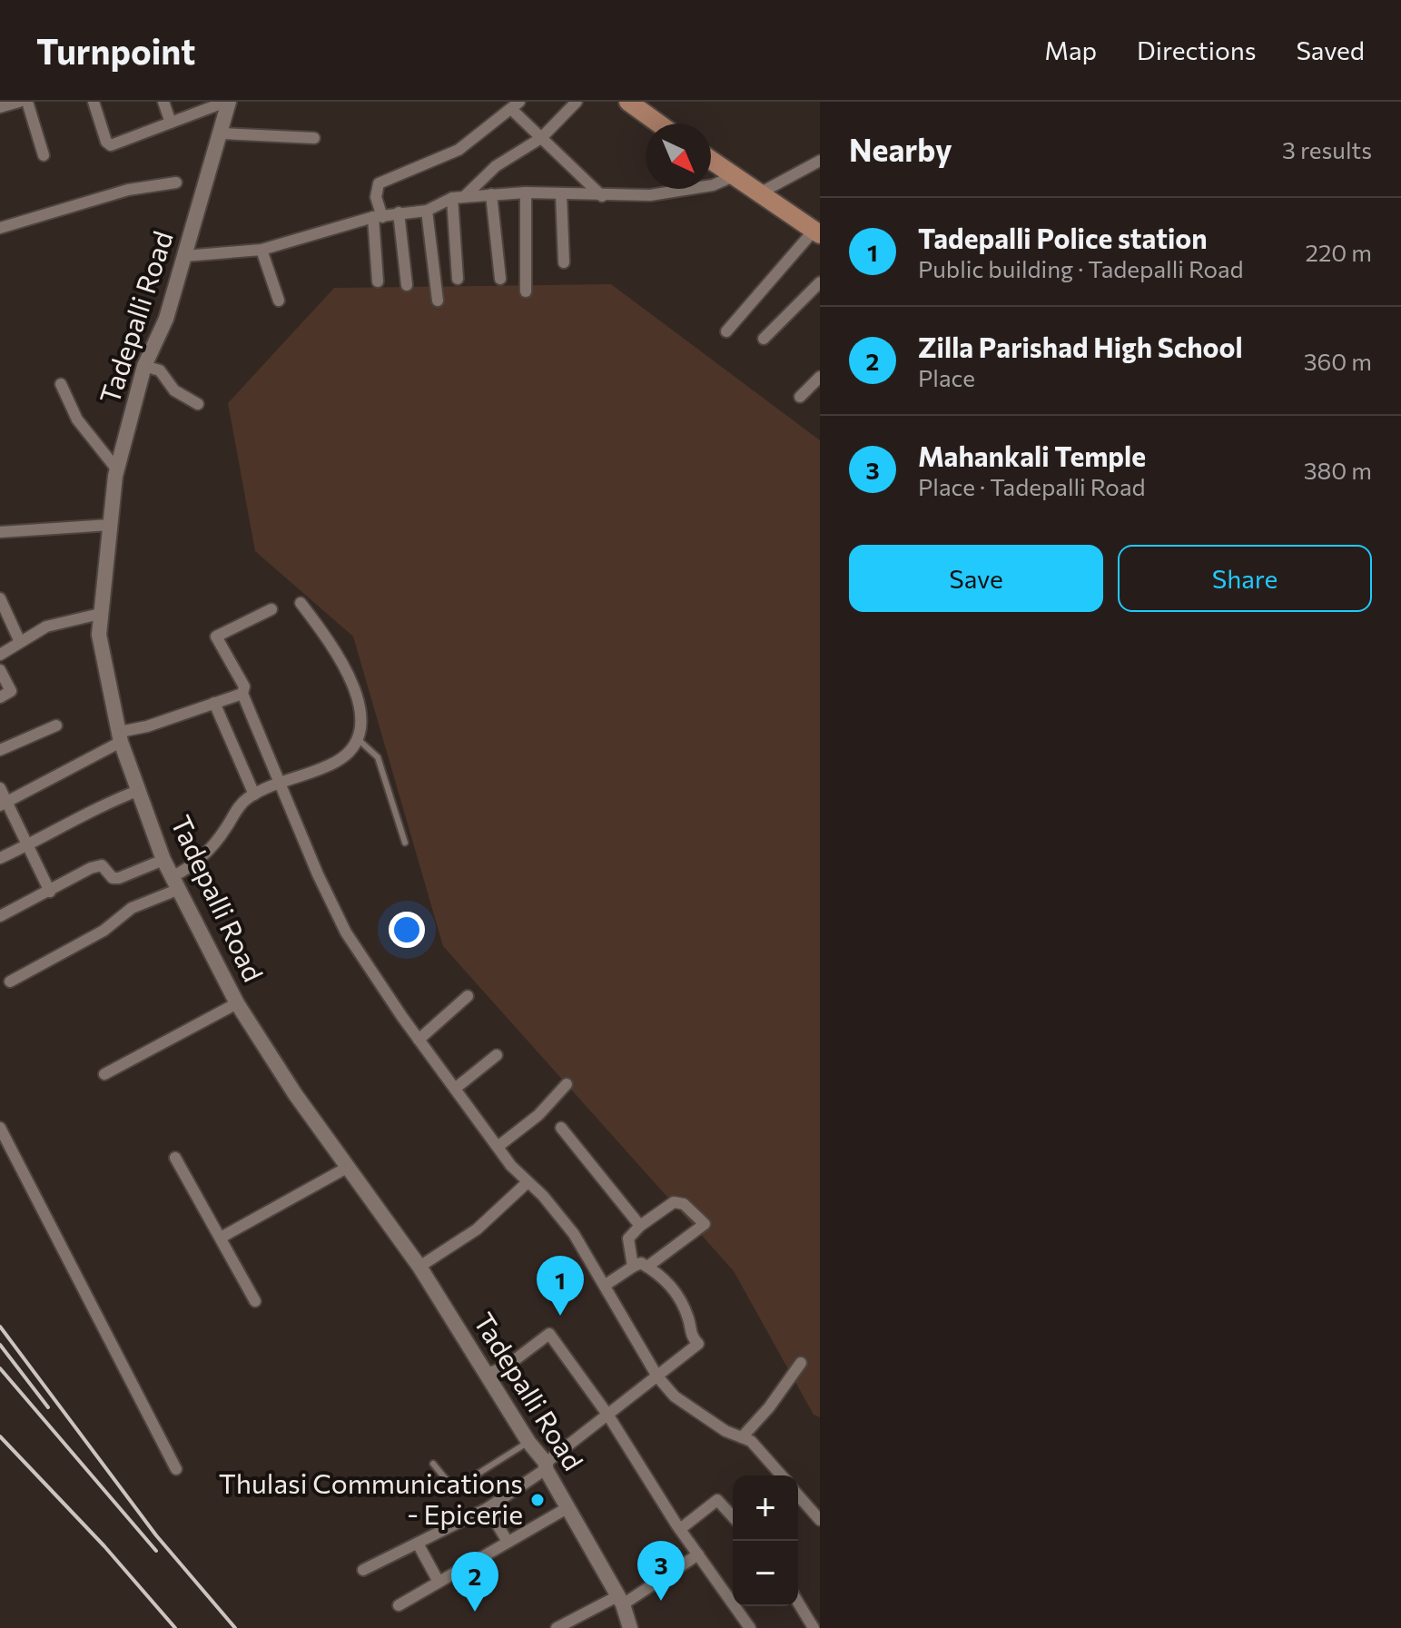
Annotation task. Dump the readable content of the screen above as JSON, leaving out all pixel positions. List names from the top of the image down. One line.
{"streets":{"street":["Tadepalli Road"]},"places":["Thulasi Communications - Epicerie"],"north":"bottom right","page":{"header":"Turnpoint","nav":["Map","Directions","Saved"],"heading":["Nearby","3 results"],"list":[{"mark":"1","name":"Tadepalli Police station","note":"Public building · Tadepalli Road","value":"220 m"},{"mark":"2","name":"Zilla Parishad High School","note":"Place","value":"360 m"},{"mark":"3","name":"Mahankali Temple","note":"Place · Tadepalli Road","value":"380 m"}],"buttons":["Save","Share"],"pins":["1","3","2"],"map_buttons":["+","−"]}}
